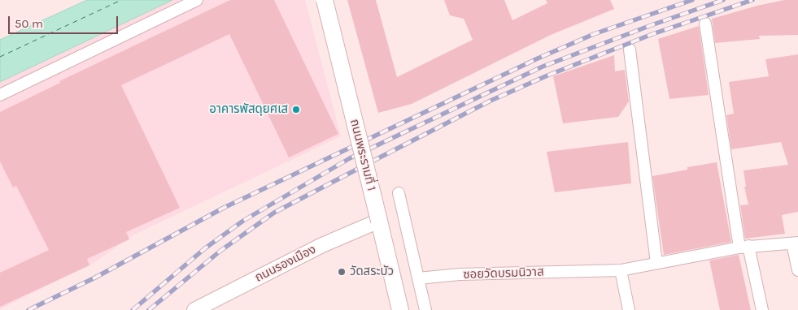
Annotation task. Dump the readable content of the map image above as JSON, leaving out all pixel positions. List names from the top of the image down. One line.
{"streets":{"main road":["ถนนพระรามที่ 1"],"street":["ถนนรองเมือง","ซอยวัดบรมนิวาส"]},"crossings":[["ถนนพระรามที่ 1","ถนนรองเมือง"]],"places":["อาคารพัสดุยศเส","วัดสระบัว"],"scale_bar":"50 m"}
